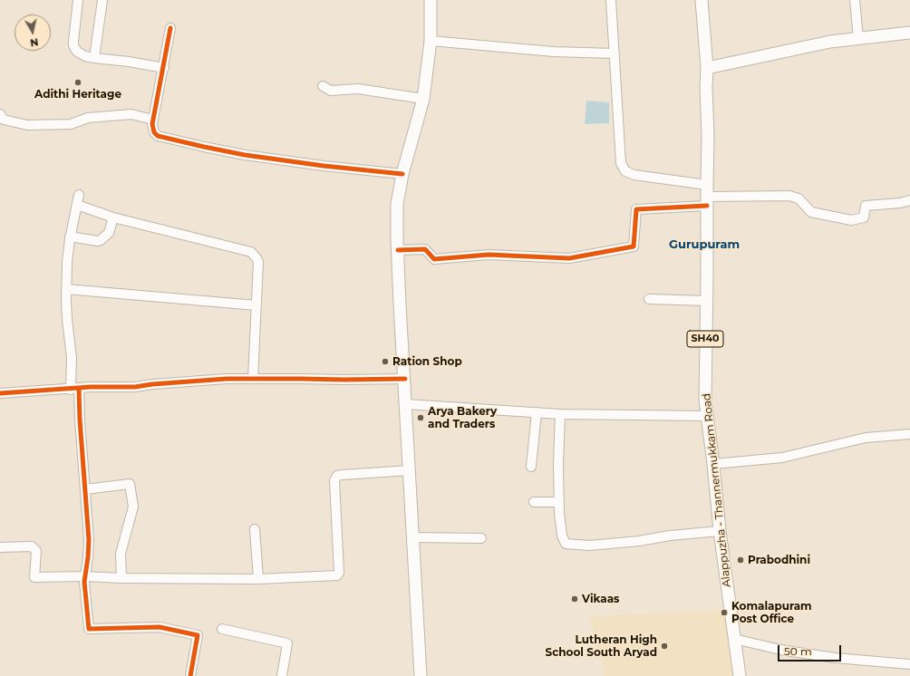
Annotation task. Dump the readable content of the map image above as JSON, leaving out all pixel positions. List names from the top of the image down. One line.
{"streets":{"main road":["SH40","Alappuzha - Thannermukkam Road"]},"districts":["Gurupuram"],"places":["Adithi Heritage","Ration Shop","Arya Bakery and Traders","Prabodhini","Vikaas","Komalapuram Post Office","Lutheran High School South Aryad"],"scale_bar":"50 m","north":"bottom"}
